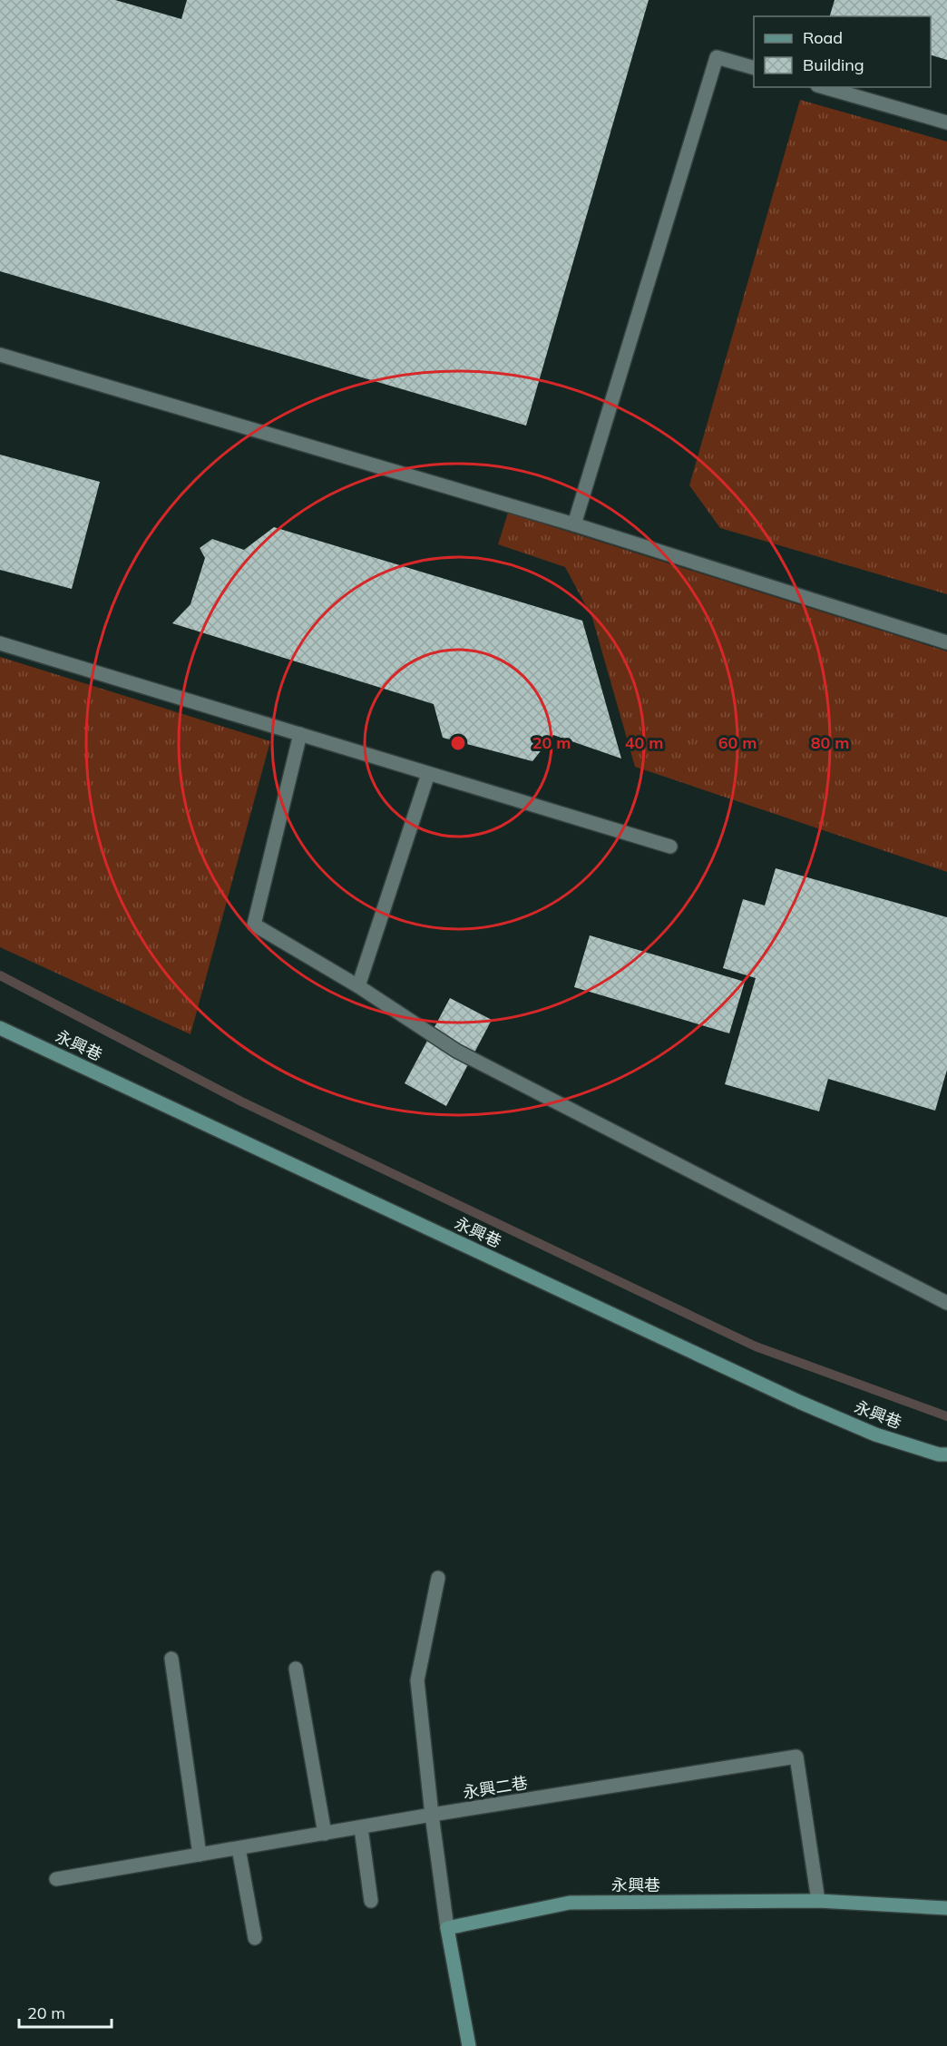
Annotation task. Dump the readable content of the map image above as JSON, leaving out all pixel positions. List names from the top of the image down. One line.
{"streets":{"street":["永興巷","永興二巷"]},"crossings":[["永興巷","永興二巷"]],"legend":["Road","Building"],"scale_bar":"20 m","rings":["20 m","40 m","60 m","80 m"]}
